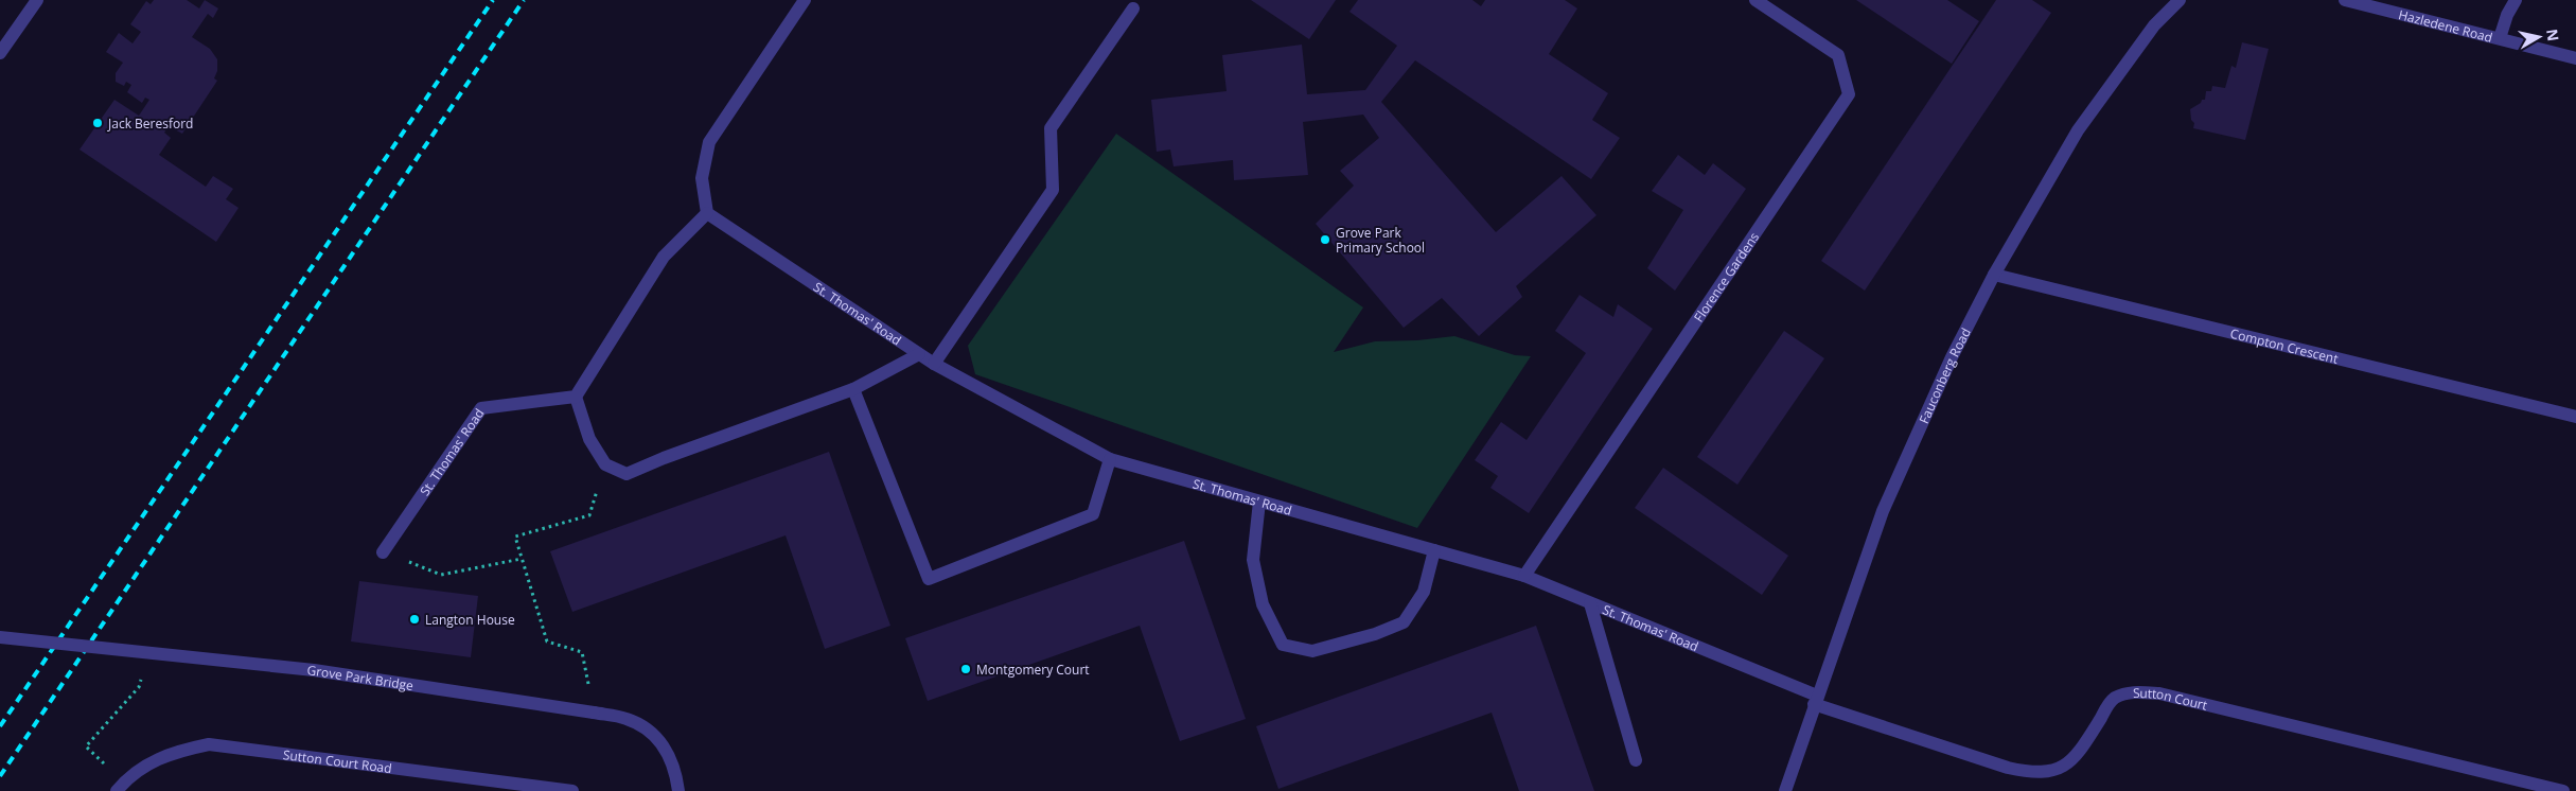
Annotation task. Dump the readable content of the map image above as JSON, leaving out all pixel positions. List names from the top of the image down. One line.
{"streets":{"street":["Hazledene Road","Florence Gardens","St. Thomas' Road","Compton Crescent","Fauconberg Road","Grove Park Bridge","Sutton Court","Sutton Court Road"]},"crossings":[["Florence Gardens","St. Thomas' Road"],["St. Thomas' Road","Fauconberg Road"],["St. Thomas' Road","Sutton Court"],["Compton Crescent","Fauconberg Road"],["Fauconberg Road","Sutton Court"]],"places":["Jack Beresford","Grove Park Primary School","Langton House","Montgomery Court"],"north":"right"}
